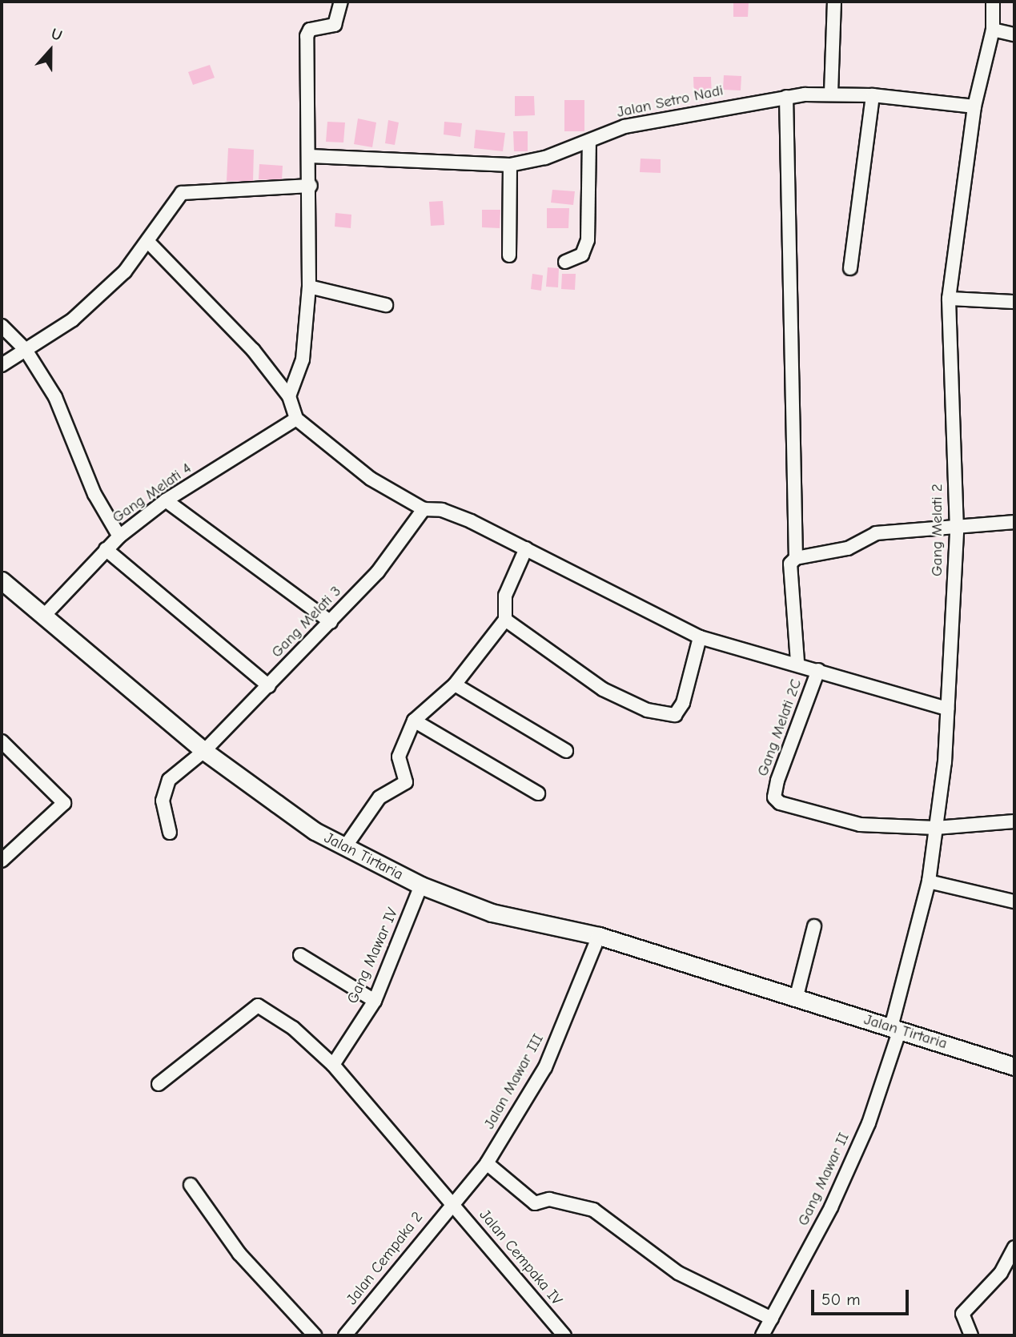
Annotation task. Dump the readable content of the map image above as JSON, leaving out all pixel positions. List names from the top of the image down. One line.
{"streets":{"street":["Jalan Setro Nadi","Gang Melati 4","Gang Melati 2","Gang Melati 3","Gang Melati 2C","Jalan Tirtaria","Gang Mawar IV","Jalan Mawar III","Gang Mawar II","Jalan Cempaka IV","Jalan Cempaka 2"]},"crossings":[["Jalan Setro Nadi","Gang Melati 2"],["Gang Melati 4","Jalan Tirtaria"],["Gang Melati 2","Gang Melati 2C"],["Gang Melati 2","Jalan Tirtaria"],["Gang Melati 2","Gang Mawar II"],["Gang Melati 3","Jalan Tirtaria"],["Jalan Tirtaria","Gang Mawar IV"],["Jalan Tirtaria","Jalan Mawar III"],["Jalan Tirtaria","Gang Mawar II"],["Gang Mawar IV","Jalan Cempaka IV"],["Jalan Mawar III","Jalan Cempaka IV"],["Jalan Mawar III","Jalan Cempaka 2"],["Jalan Cempaka IV","Jalan Cempaka 2"]],"scale_bar":"50 m","north":"top"}
